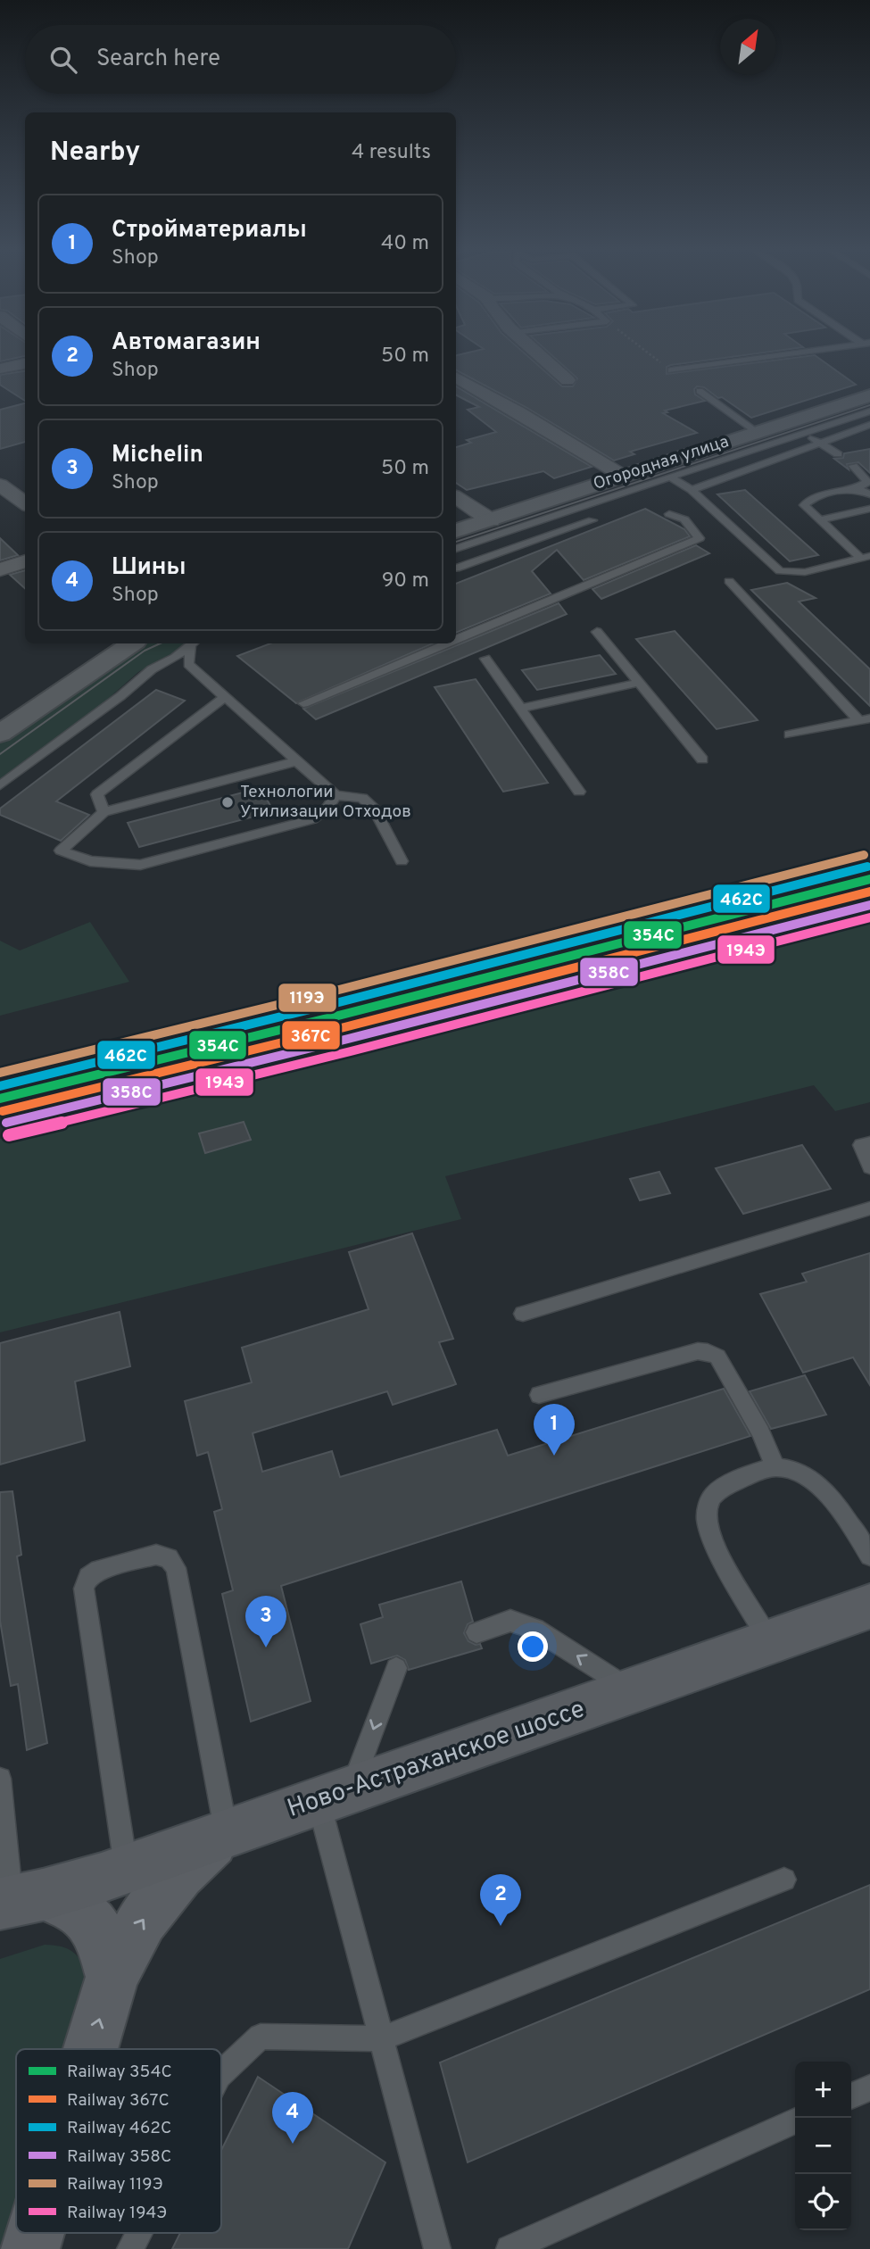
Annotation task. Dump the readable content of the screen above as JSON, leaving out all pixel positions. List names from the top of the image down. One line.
{"streets":{"main road":["Ново-Астраханское шоссе"],"street":["Огородная улица"]},"places":["Технологии Утилизации Отходов"],"lines":["rail line 119Э","rail line 462С","rail line 354С","rail line 367С","rail line 358С","rail line 194Э"],"legend":["Railway 354С","Railway 367С","Railway 462С","Railway 358С","Railway 119Э","Railway 194Э"],"north":"top right","page":{"search":"Search here","heading":["Nearby","4 results"],"list":[{"mark":"1","name":"Стройматериалы","note":"Shop","value":"40 m"},{"mark":"2","name":"Автомагазин","note":"Shop","value":"50 m"},{"mark":"3","name":"Michelin","note":"Shop","value":"50 m"},{"mark":"4","name":"Шины","note":"Shop","value":"90 m"}],"pins":["1","3","2","4"],"map_buttons":["+","−"]}}
